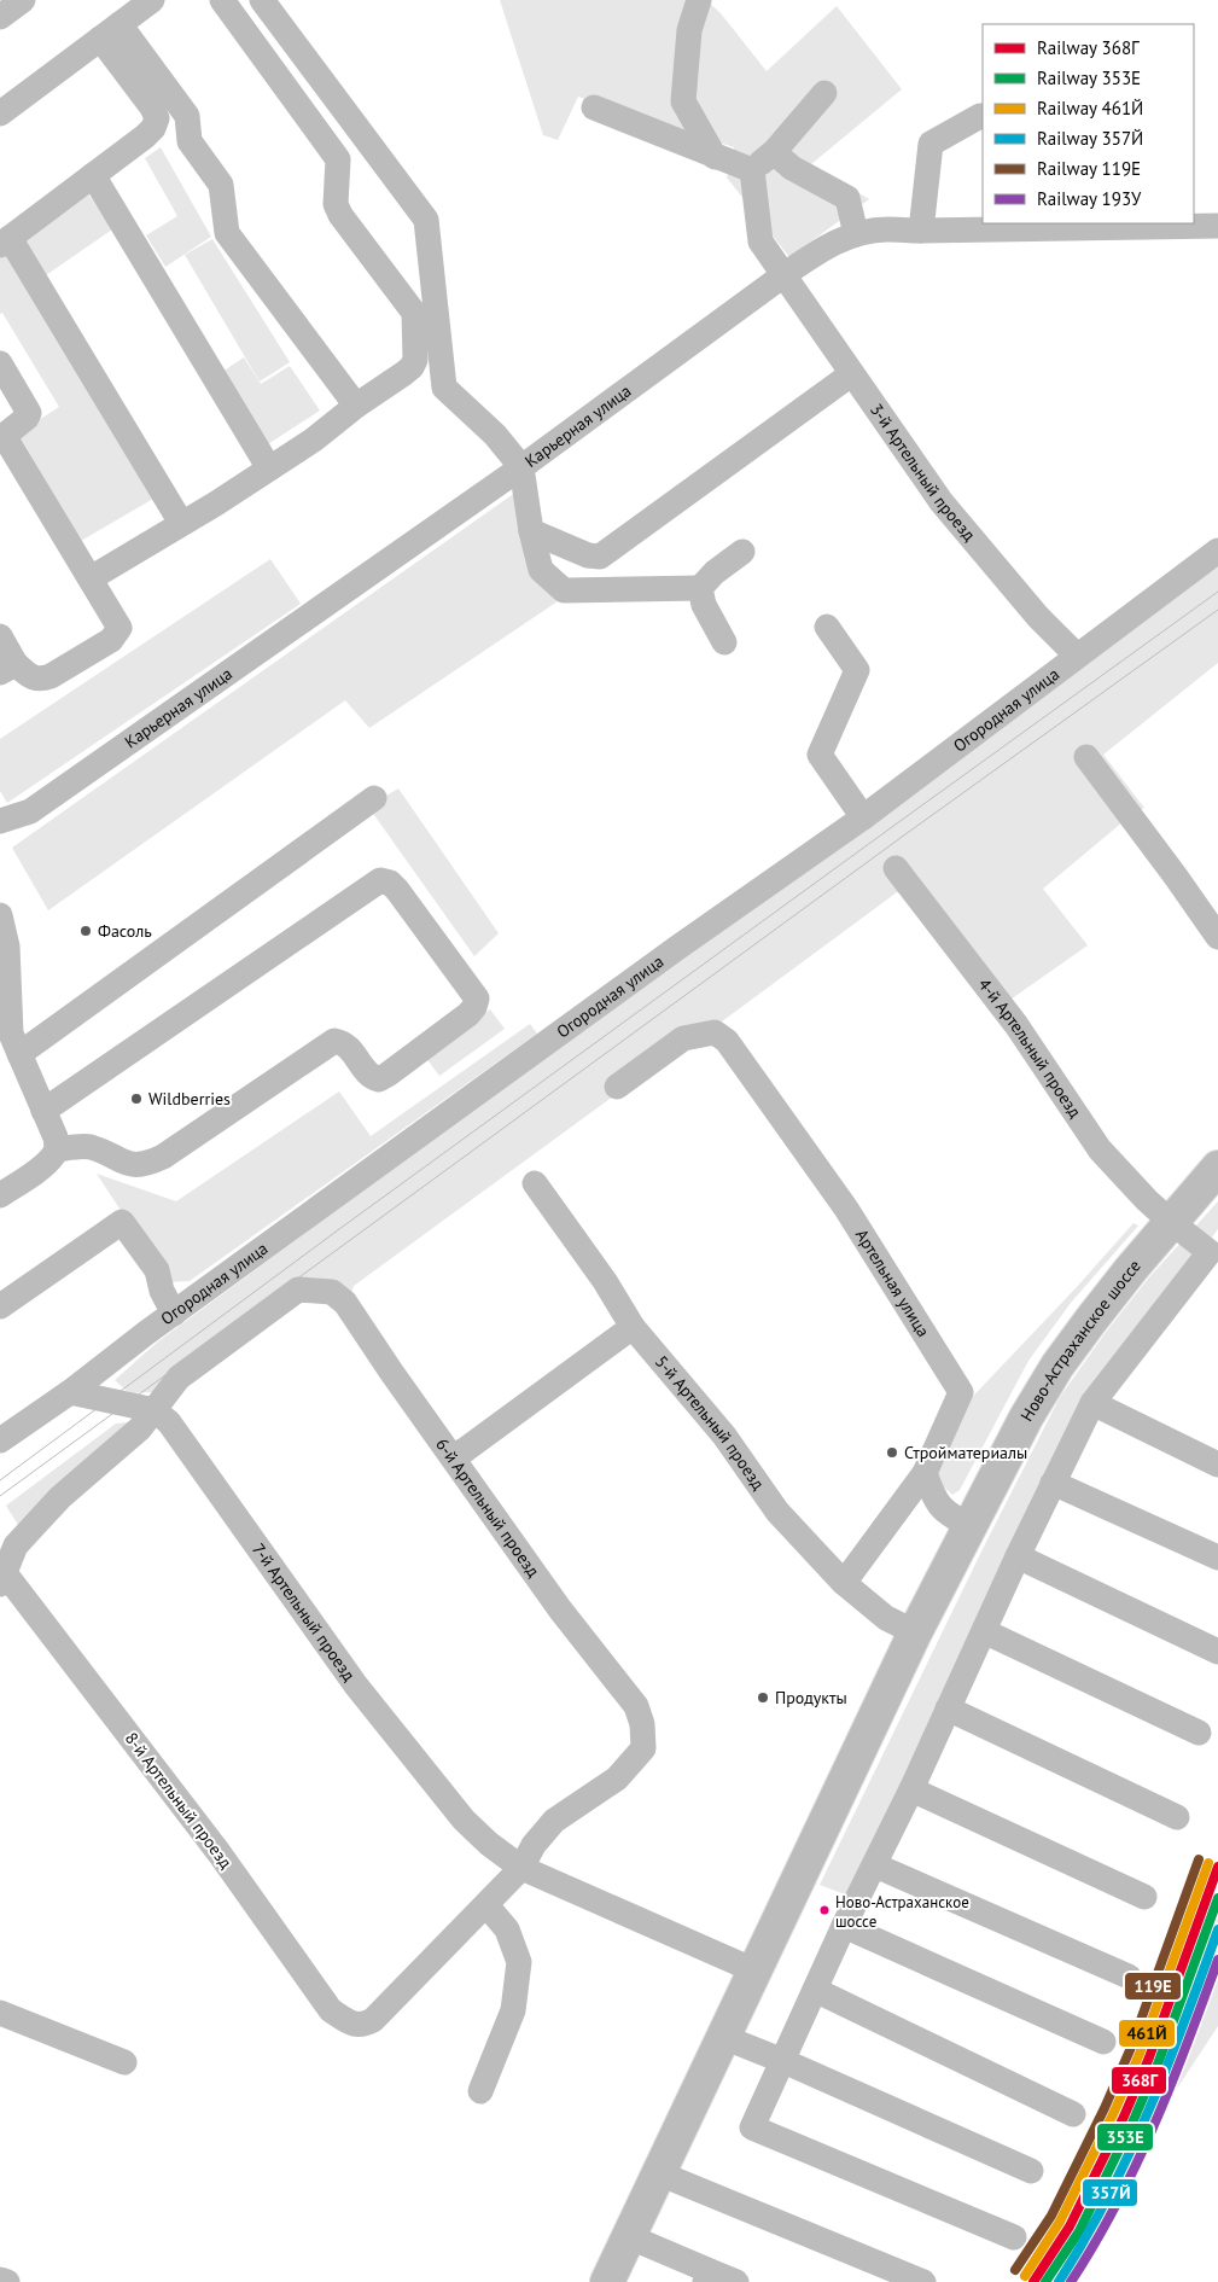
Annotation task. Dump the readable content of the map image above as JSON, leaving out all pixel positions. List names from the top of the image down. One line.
{"streets":{"main road":["Ново-Астраханское шоссе"],"street":["Карьерная улица","3-й Артельный проезд","Огородная улица","4-й Артельный проезд","Артельная улица","5-й Артельный проезд","6-й Артельный проезд","7-й Артельный проезд","8-й Артельный проезд"]},"crossings":[["Карьерная улица","3-й Артельный проезд"],["3-й Артельный проезд","Огородная улица"],["4-й Артельный проезд","Ново-Астраханское шоссе"],["Ново-Астраханское шоссе","5-й Артельный проезд"],["Ново-Астраханское шоссе","7-й Артельный проезд"],["6-й Артельный проезд","7-й Артельный проезд"]],"places":["Фасоль","Wildberries","Стройматериалы","Продукты","Ново-Астраханское шоссе"],"lines":["rail line 119Е","rail line 461Й","rail line 368Г","rail line 353Е","rail line 357Й","rail line 193У"],"legend":["Railway 368Г","Railway 353Е","Railway 461Й","Railway 357Й","Railway 119Е","Railway 193У"]}
